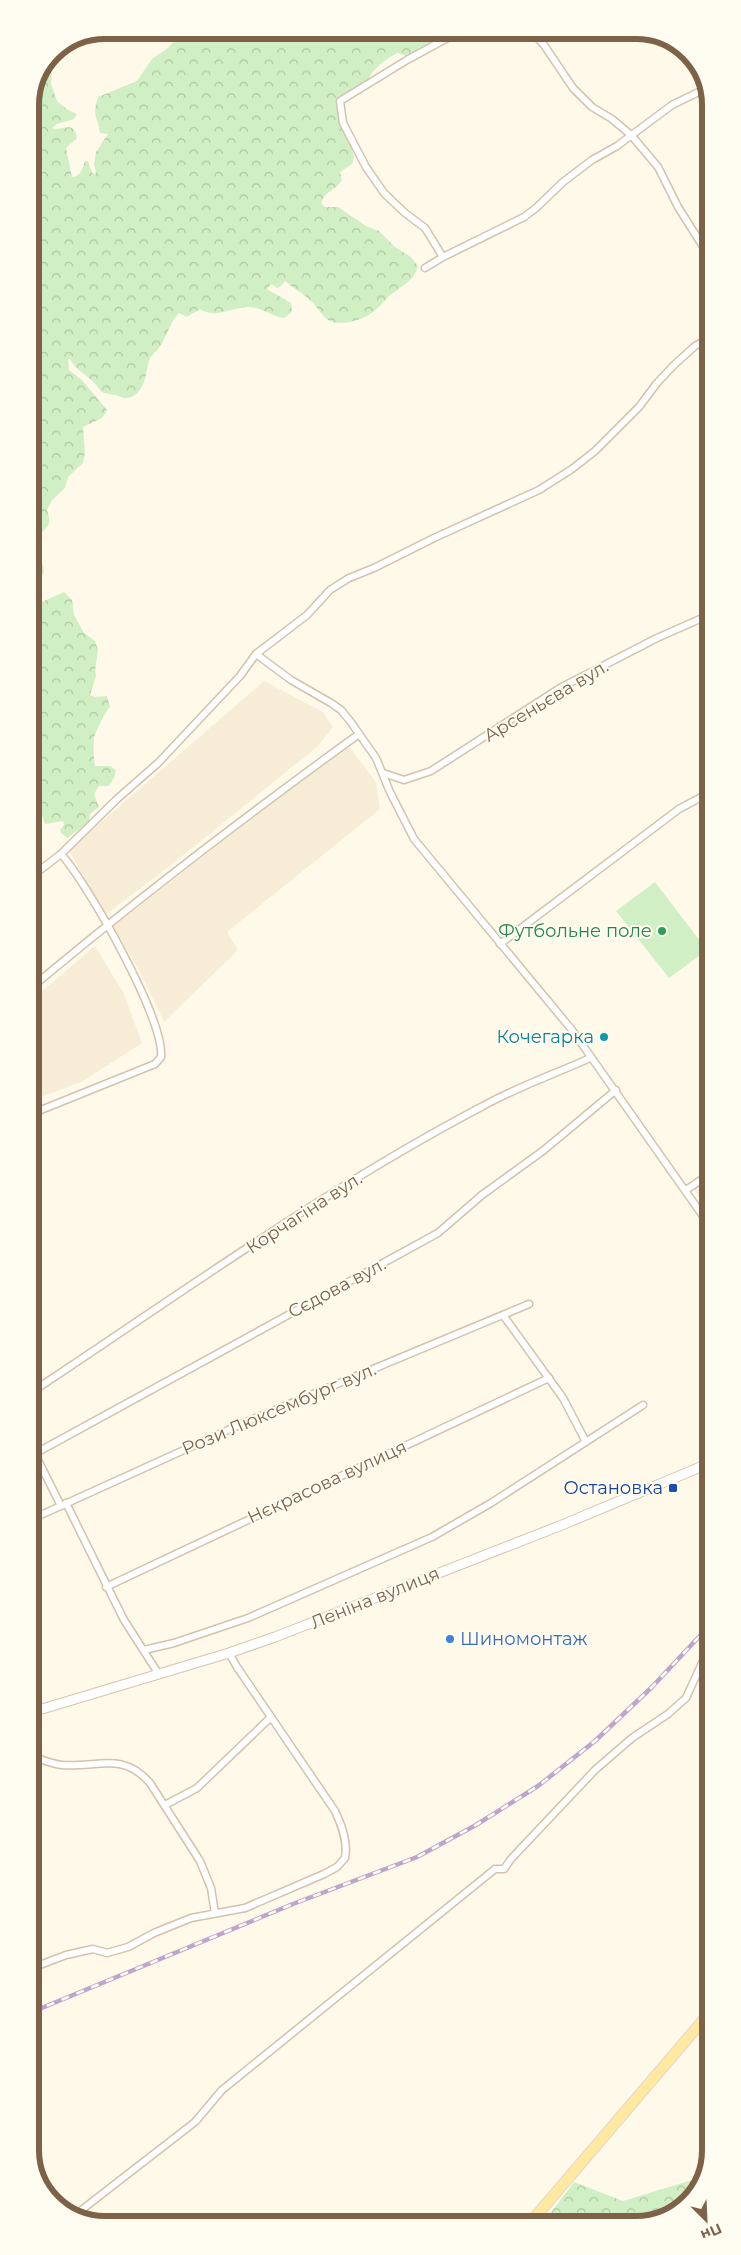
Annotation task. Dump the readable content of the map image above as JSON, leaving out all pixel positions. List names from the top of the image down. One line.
{"streets":{"main road":["Леніна вулиця"],"street":["Арсеньєва вул.","Корчагіна вул.","Сєдова вул.","Рози Люксембург вул.","Нєкрасова вулиця"]},"places":{"other":["Футбольне поле","Кочегарка","Шиномонтаж"],"transit":["Остановка"]},"north":"bottom right"}
